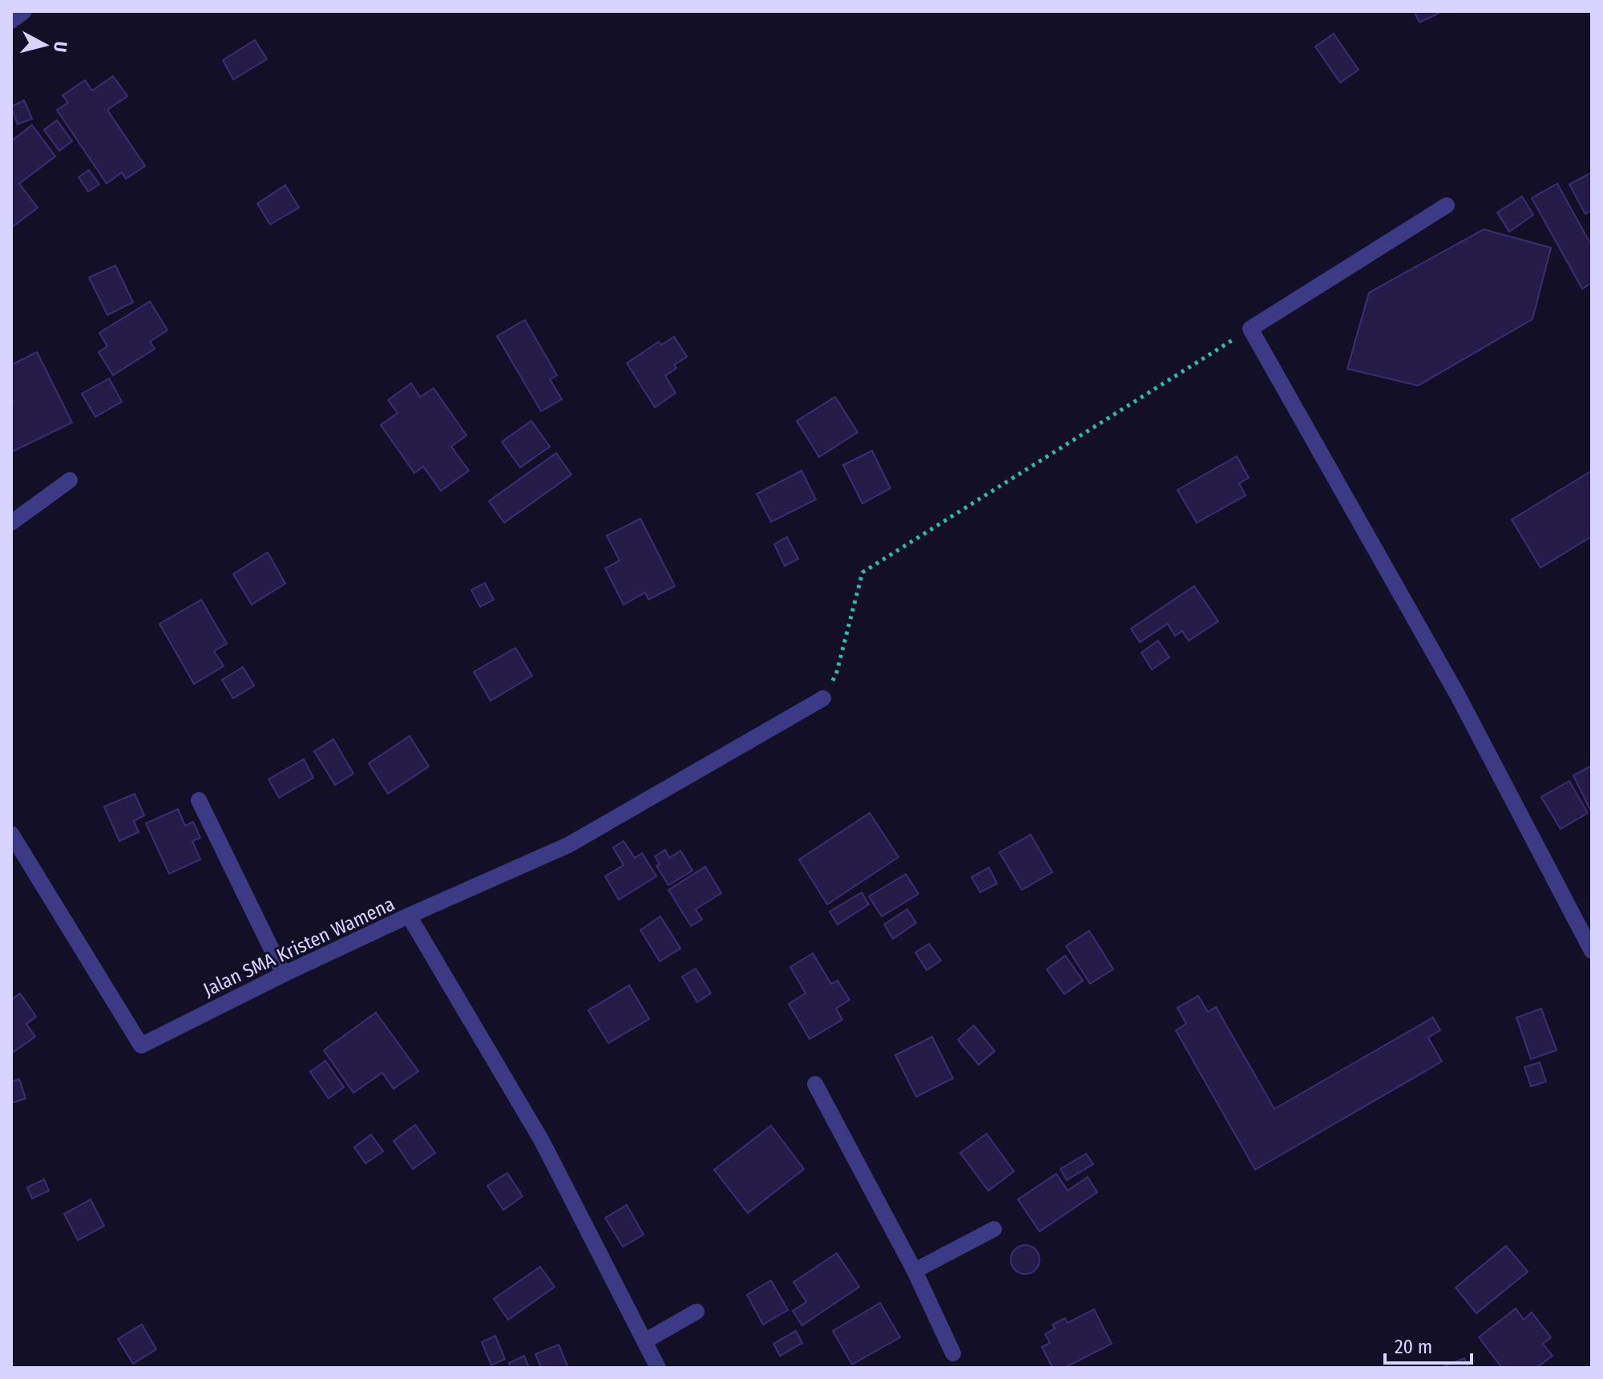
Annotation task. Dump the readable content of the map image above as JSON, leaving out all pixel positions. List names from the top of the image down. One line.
{"streets":{"street":["Jalan SMA Kristen Wamena"]},"scale_bar":"20 m","north":"right"}
